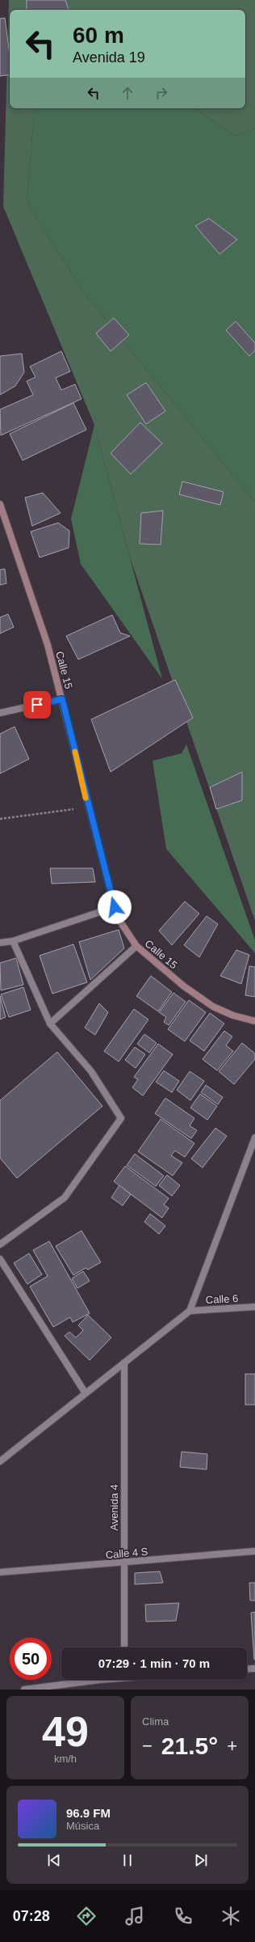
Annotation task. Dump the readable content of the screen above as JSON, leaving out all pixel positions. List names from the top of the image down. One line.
{"streets":{"main road":["Calle 15"],"street":["Calle 6","Avenida 4","Calle 4 S"]},"crossings":[["Avenida 4","Calle 4 S"]],"page":{"turn":["60 m","Avenida 19"],"limit":"50","trip":"07:29 · 1 min · 70 m","tile":[["49","km/h"],"Clima"],"heat":["−","21.5°","+"],"song":["96.9 FM","Música"],"tabs":"07:28"}}
